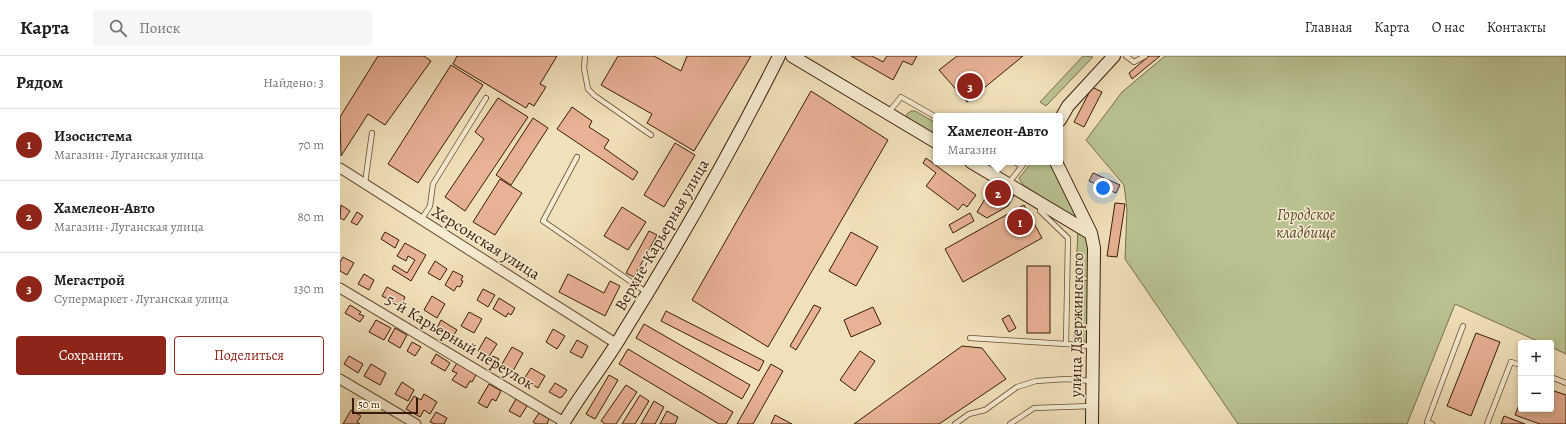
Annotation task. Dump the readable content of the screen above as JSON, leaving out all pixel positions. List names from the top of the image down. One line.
{"streets":{"street":["Верхне-Карьерная улица","Херсонская улица","улица Дзержинского","5-й Карьерный переулок"]},"crossings":[["Верхне-Карьерная улица","Херсонская улица"],["Верхне-Карьерная улица","5-й Карьерный переулок"]],"parks":["Городское кладбище"],"scale_bar":"50 m","page":{"header":"Карта","search":"Поиск","nav":["Главная","Карта","О нас","Контакты"],"heading":["Рядом","Найдено: 3"],"pins":["3","2","1"],"list":[{"mark":"1","name":"Изосистема","note":"Магазин · Луганская улица","value":"70 m"},{"mark":"2","name":"Хамелеон-Авто","note":"Магазин · Луганская улица","value":"80 m"},{"mark":"3","name":"Мегастрой","note":"Супермаркет · Луганская улица","value":"130 m"}],"popup":["Хамелеон-Авто","Магазин"],"buttons":["Сохранить","Поделиться"],"map_buttons":["+","−"],"scale":"50 m"}}
